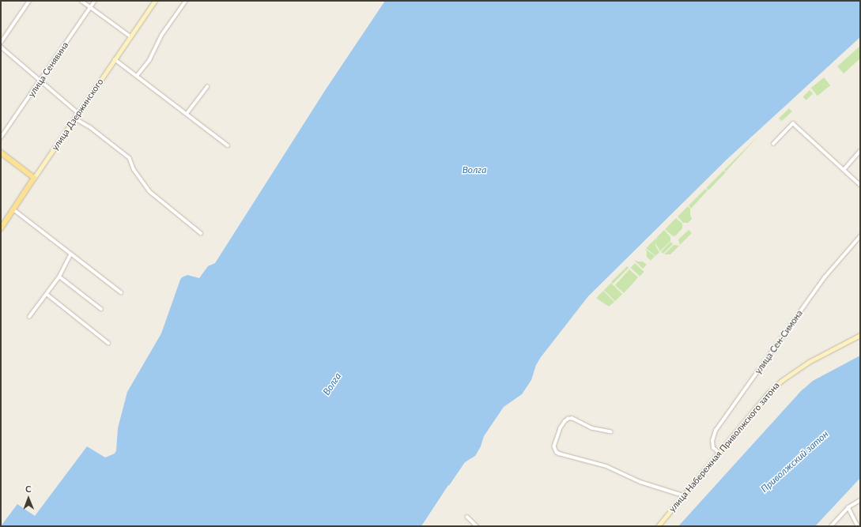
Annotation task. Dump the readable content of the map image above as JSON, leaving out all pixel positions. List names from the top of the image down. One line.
{"streets":{"main road":["улица Дзержинского","улица Набережная Приволжского затона"],"street":["улица Сенявина","улица Сен-Симона"]},"crossings":[["улица Сен-Симона","улица Набережная Приволжского затона"]],"water":["Волга","Приволжский затон"],"north":"top"}
